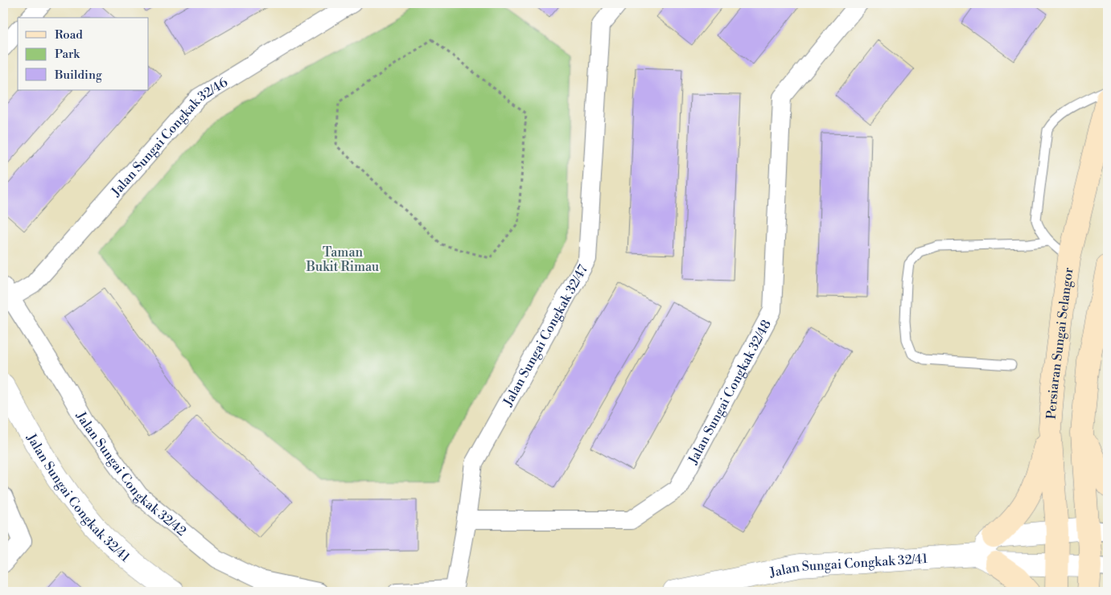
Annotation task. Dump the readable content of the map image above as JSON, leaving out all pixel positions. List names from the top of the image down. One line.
{"streets":{"main road":["Persiaran Sungai Selangor"],"street":["Jalan Sungai Congkak 32/46","Jalan Sungai Congkak 32/47","Jalan Sungai Congkak 32/48","Jalan Sungai Congkak 32/42","Jalan Sungai Congkak 32/41"]},"crossings":[["Jalan Sungai Congkak 32/46","Jalan Sungai Congkak 32/42"],["Jalan Sungai Congkak 32/47","Jalan Sungai Congkak 32/48"],["Persiaran Sungai Selangor","Jalan Sungai Congkak 32/41"]],"parks":["Taman Bukit Rimau"],"legend":["Road","Park","Building"]}
